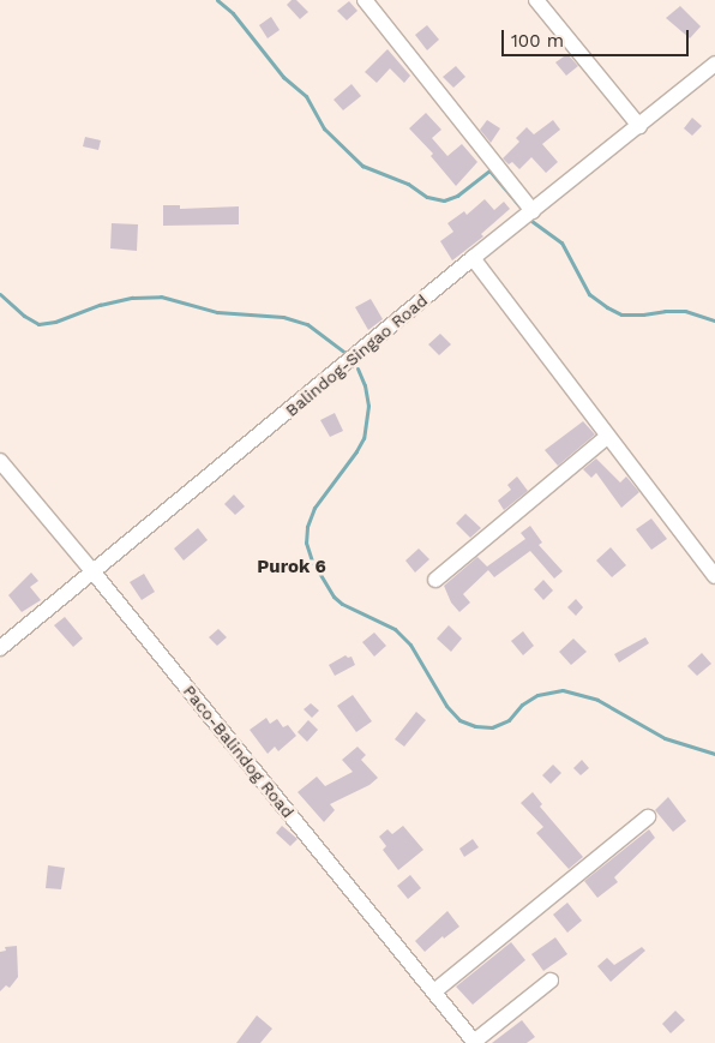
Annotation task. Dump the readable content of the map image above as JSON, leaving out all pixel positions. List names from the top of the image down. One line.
{"streets":{"street":["Balindog-Singao Road","Paco-Balindog Road"]},"crossings":[["Balindog-Singao Road","Paco-Balindog Road"]],"districts":["Purok 6"],"scale_bar":"100 m"}
